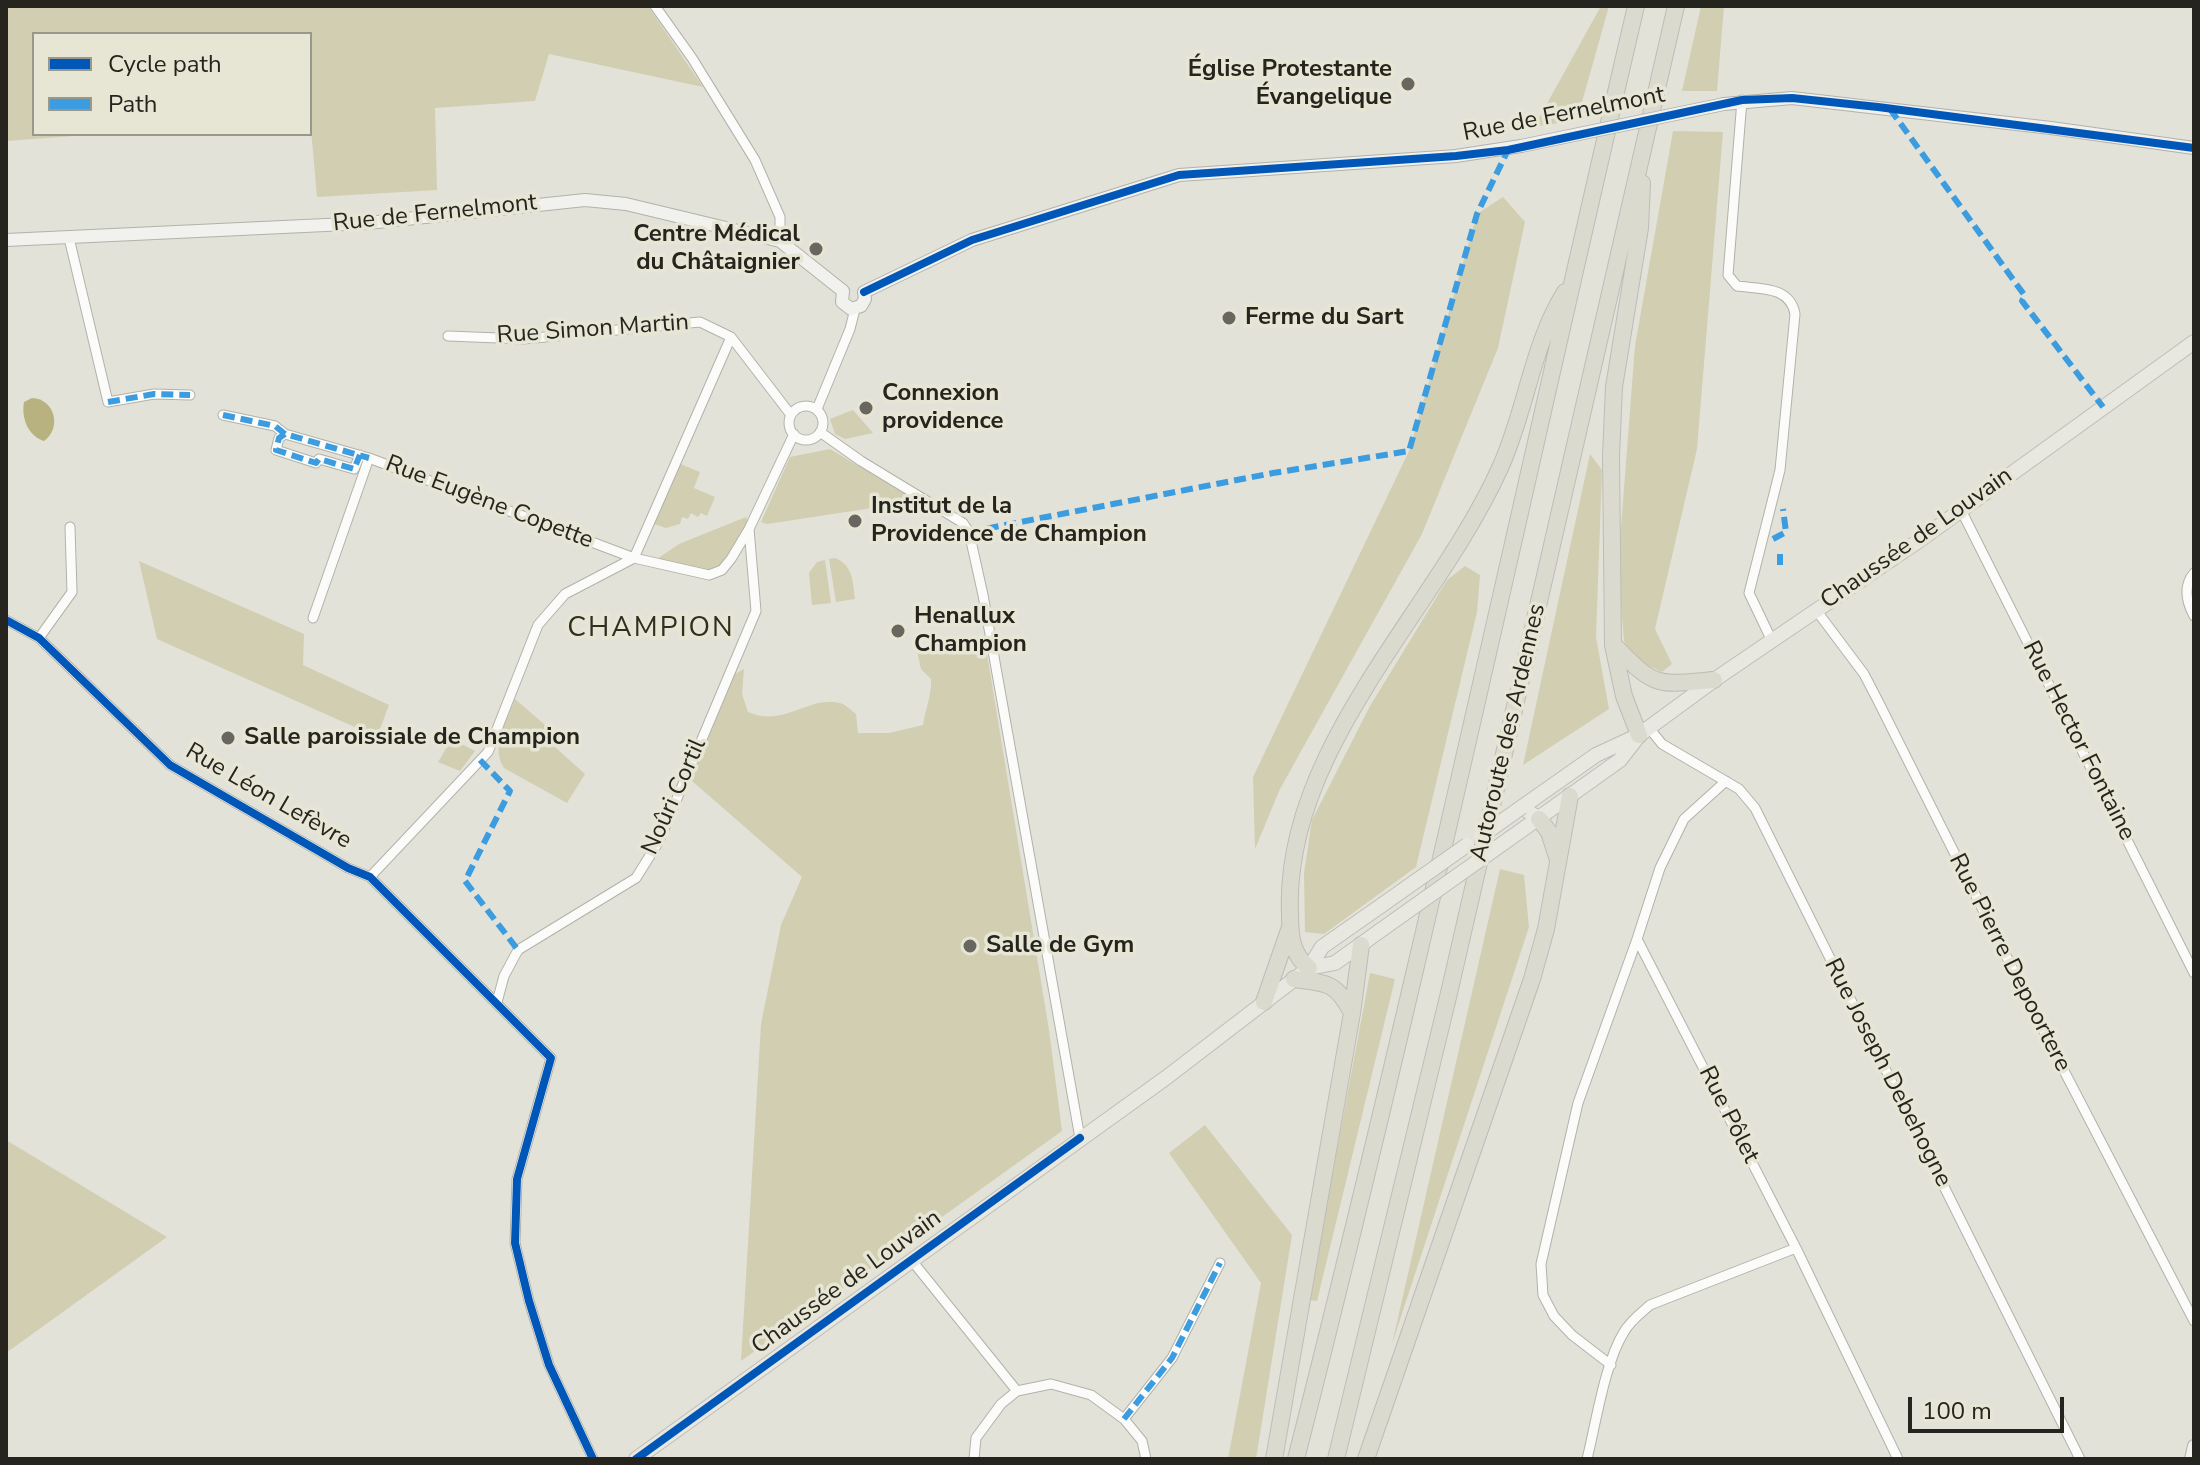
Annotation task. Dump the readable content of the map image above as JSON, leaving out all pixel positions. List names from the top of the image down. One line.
{"streets":{"highway":["Autoroute des Ardennes"],"main road":["Chaussée de Louvain"],"street":["Rue de Fernelmont","Rue Simon Martin","Rue Eugène Copette","Rue Hector Fontaine","Rue Léon Lefèvre","Noûri Cortil","Rue Pierre Depoortere","Rue Joseph Debehogne","Rue Pôlet"]},"crossings":[["Rue Eugène Copette","Noûri Cortil"],["Chaussée de Louvain","Rue Hector Fontaine"],["Chaussée de Louvain","Rue Pierre Depoortere"],["Chaussée de Louvain","Rue Joseph Debehogne"],["Rue Léon Lefèvre","Noûri Cortil"]],"districts":["CHAMPION"],"places":["Église Protestante Évangelique","Centre Médical du Châtaignier","Ferme du Sart","Connexion providence","Institut de la Providence de Champion","Henallux Champion","Salle paroissiale de Champion","Salle de Gym"],"legend":["Cycle path","Path"],"scale_bar":"100 m"}
